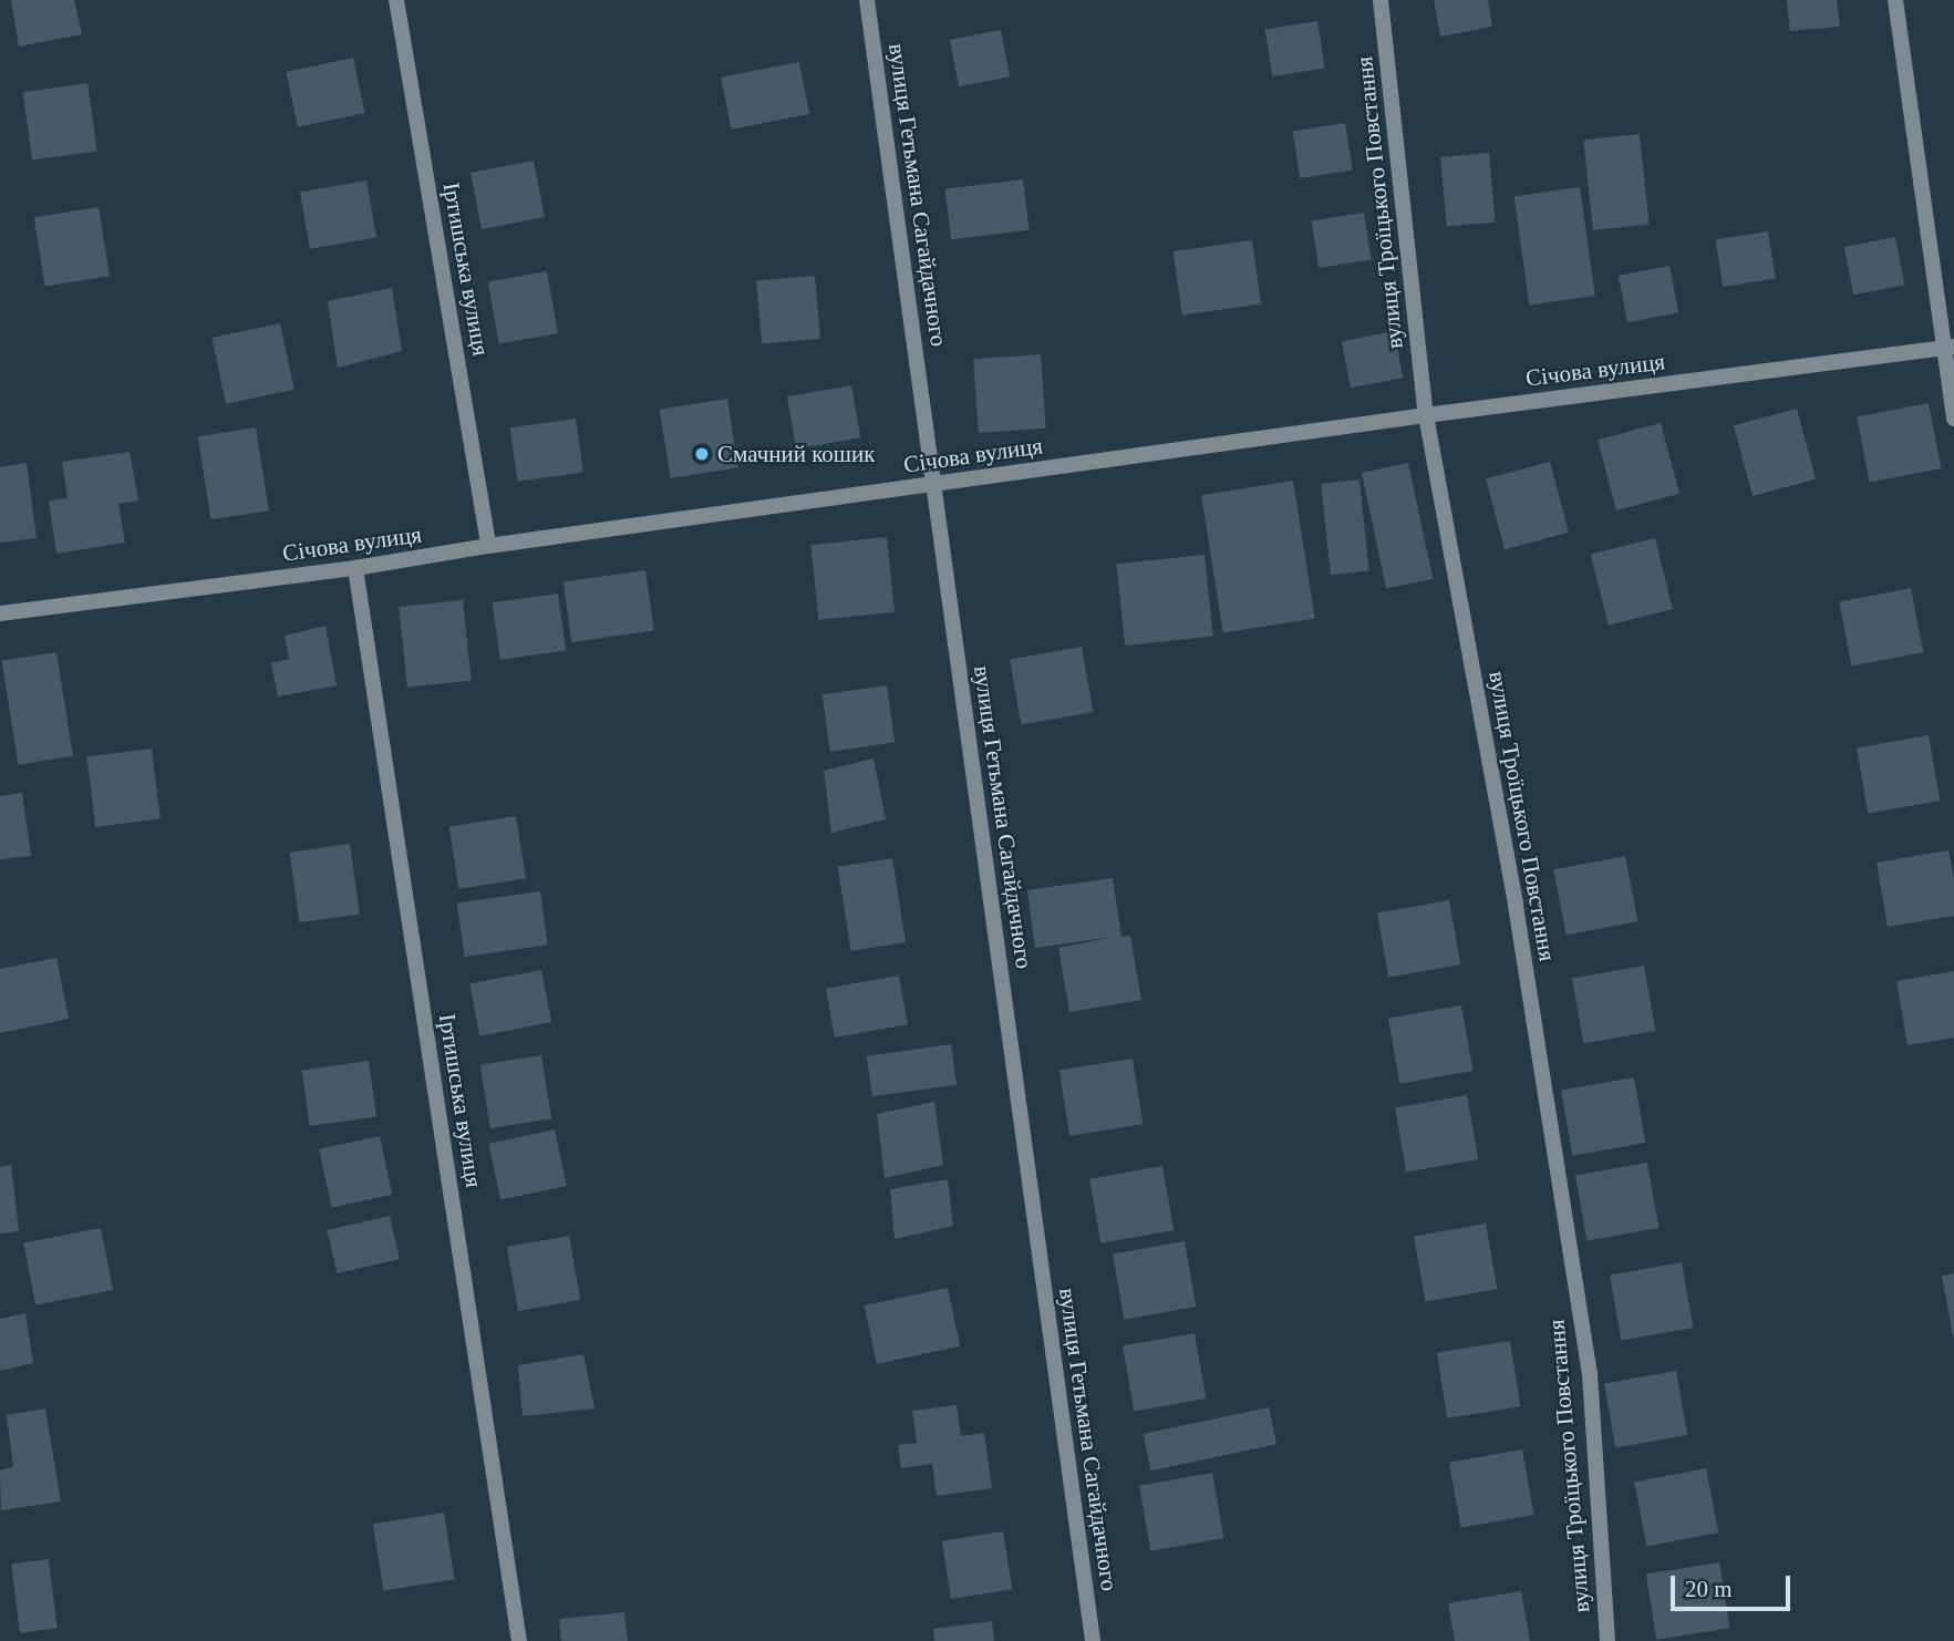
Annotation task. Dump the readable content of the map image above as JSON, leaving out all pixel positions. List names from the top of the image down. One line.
{"streets":{"street":["вулиця Гетьмана Сагайдачного","вулиця Троїцького Повстання","Іртишська вулиця","Січова вулиця"]},"crossings":[["вулиця Гетьмана Сагайдачного","Січова вулиця"],["вулиця Троїцького Повстання","Січова вулиця"],["Іртишська вулиця","Січова вулиця"]],"places":["Смачний кошик"],"scale_bar":"20 m"}
